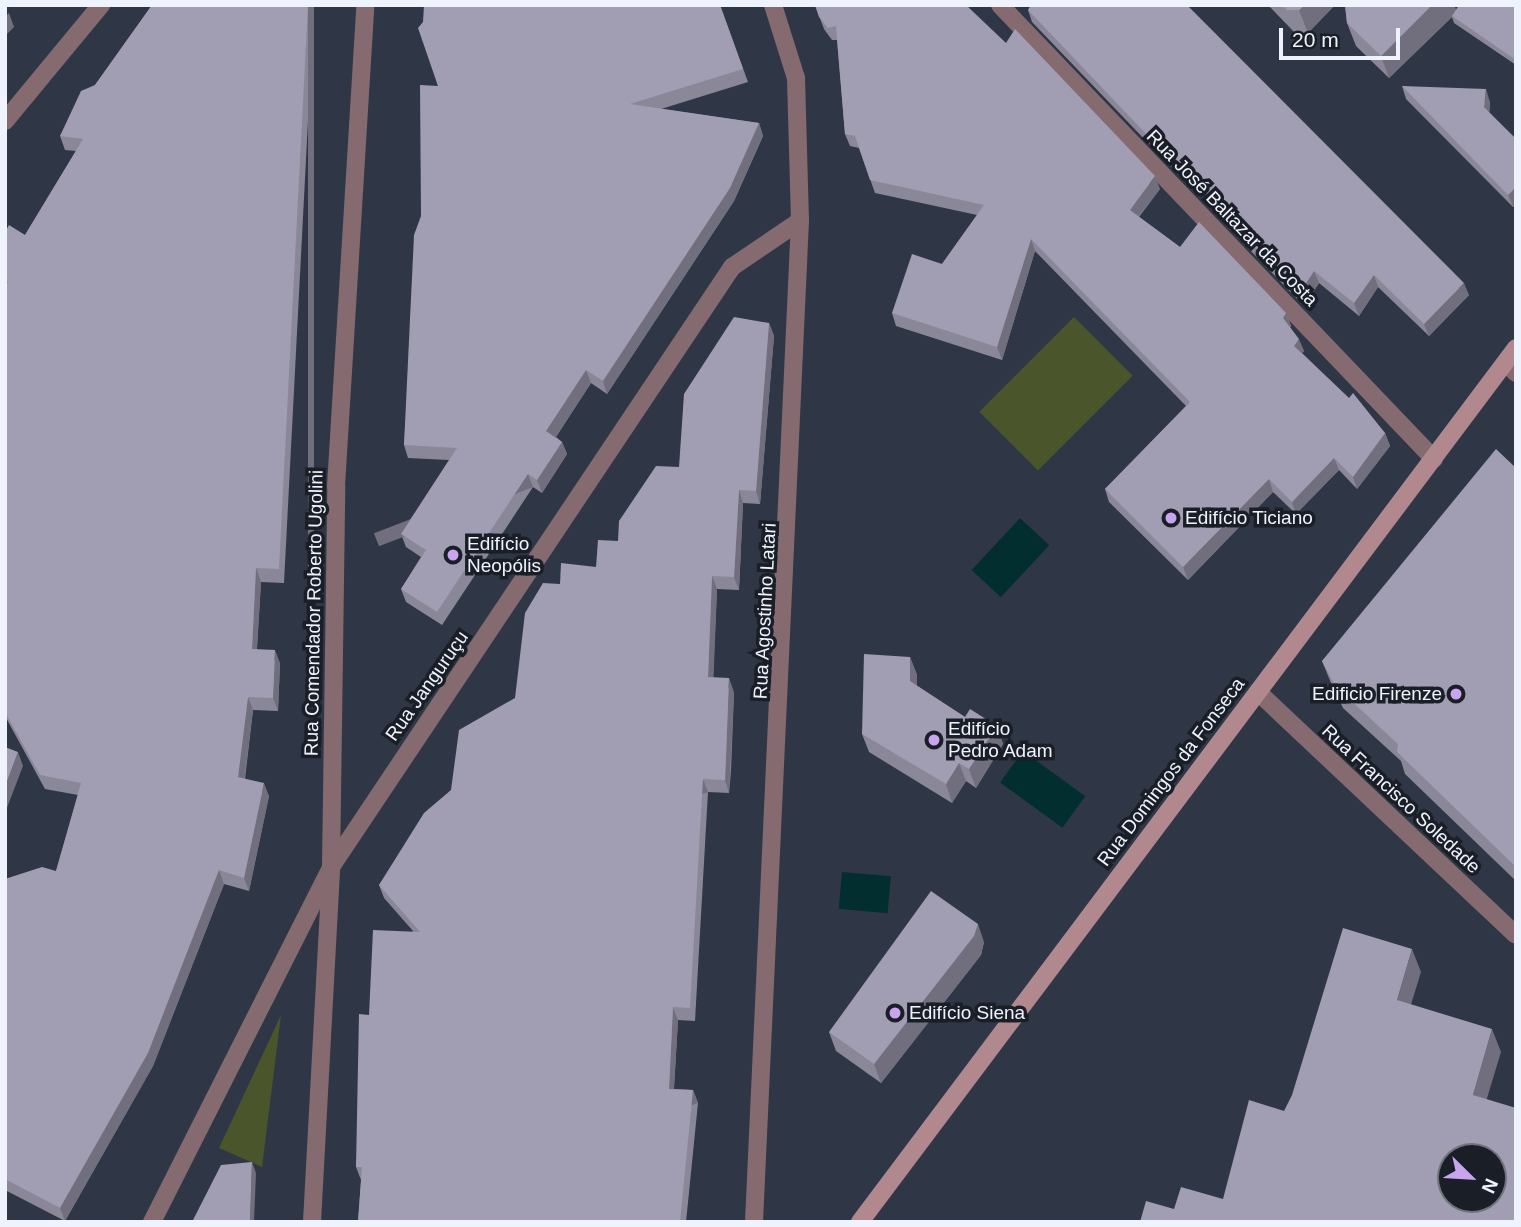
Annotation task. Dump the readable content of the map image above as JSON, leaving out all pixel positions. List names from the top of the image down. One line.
{"streets":{"street":["Rua José Baltazar da Costa","Rua Agostinho Latari","Rua Comendador Roberto Ugolini","Rua Janguruçu","Rua Domingos da Fonseca","Rua Francisco Soledade"]},"crossings":[["Rua José Baltazar da Costa","Rua Domingos da Fonseca"],["Rua Agostinho Latari","Rua Janguruçu"],["Rua Comendador Roberto Ugolini","Rua Janguruçu"],["Rua Domingos da Fonseca","Rua Francisco Soledade"]],"places":["Edifício Ticiano","Edifício Neopólis","Edificio Firenze","Edifício Pedro Adam","Edifício Siena"],"scale_bar":"20 m","north":"bottom right"}
